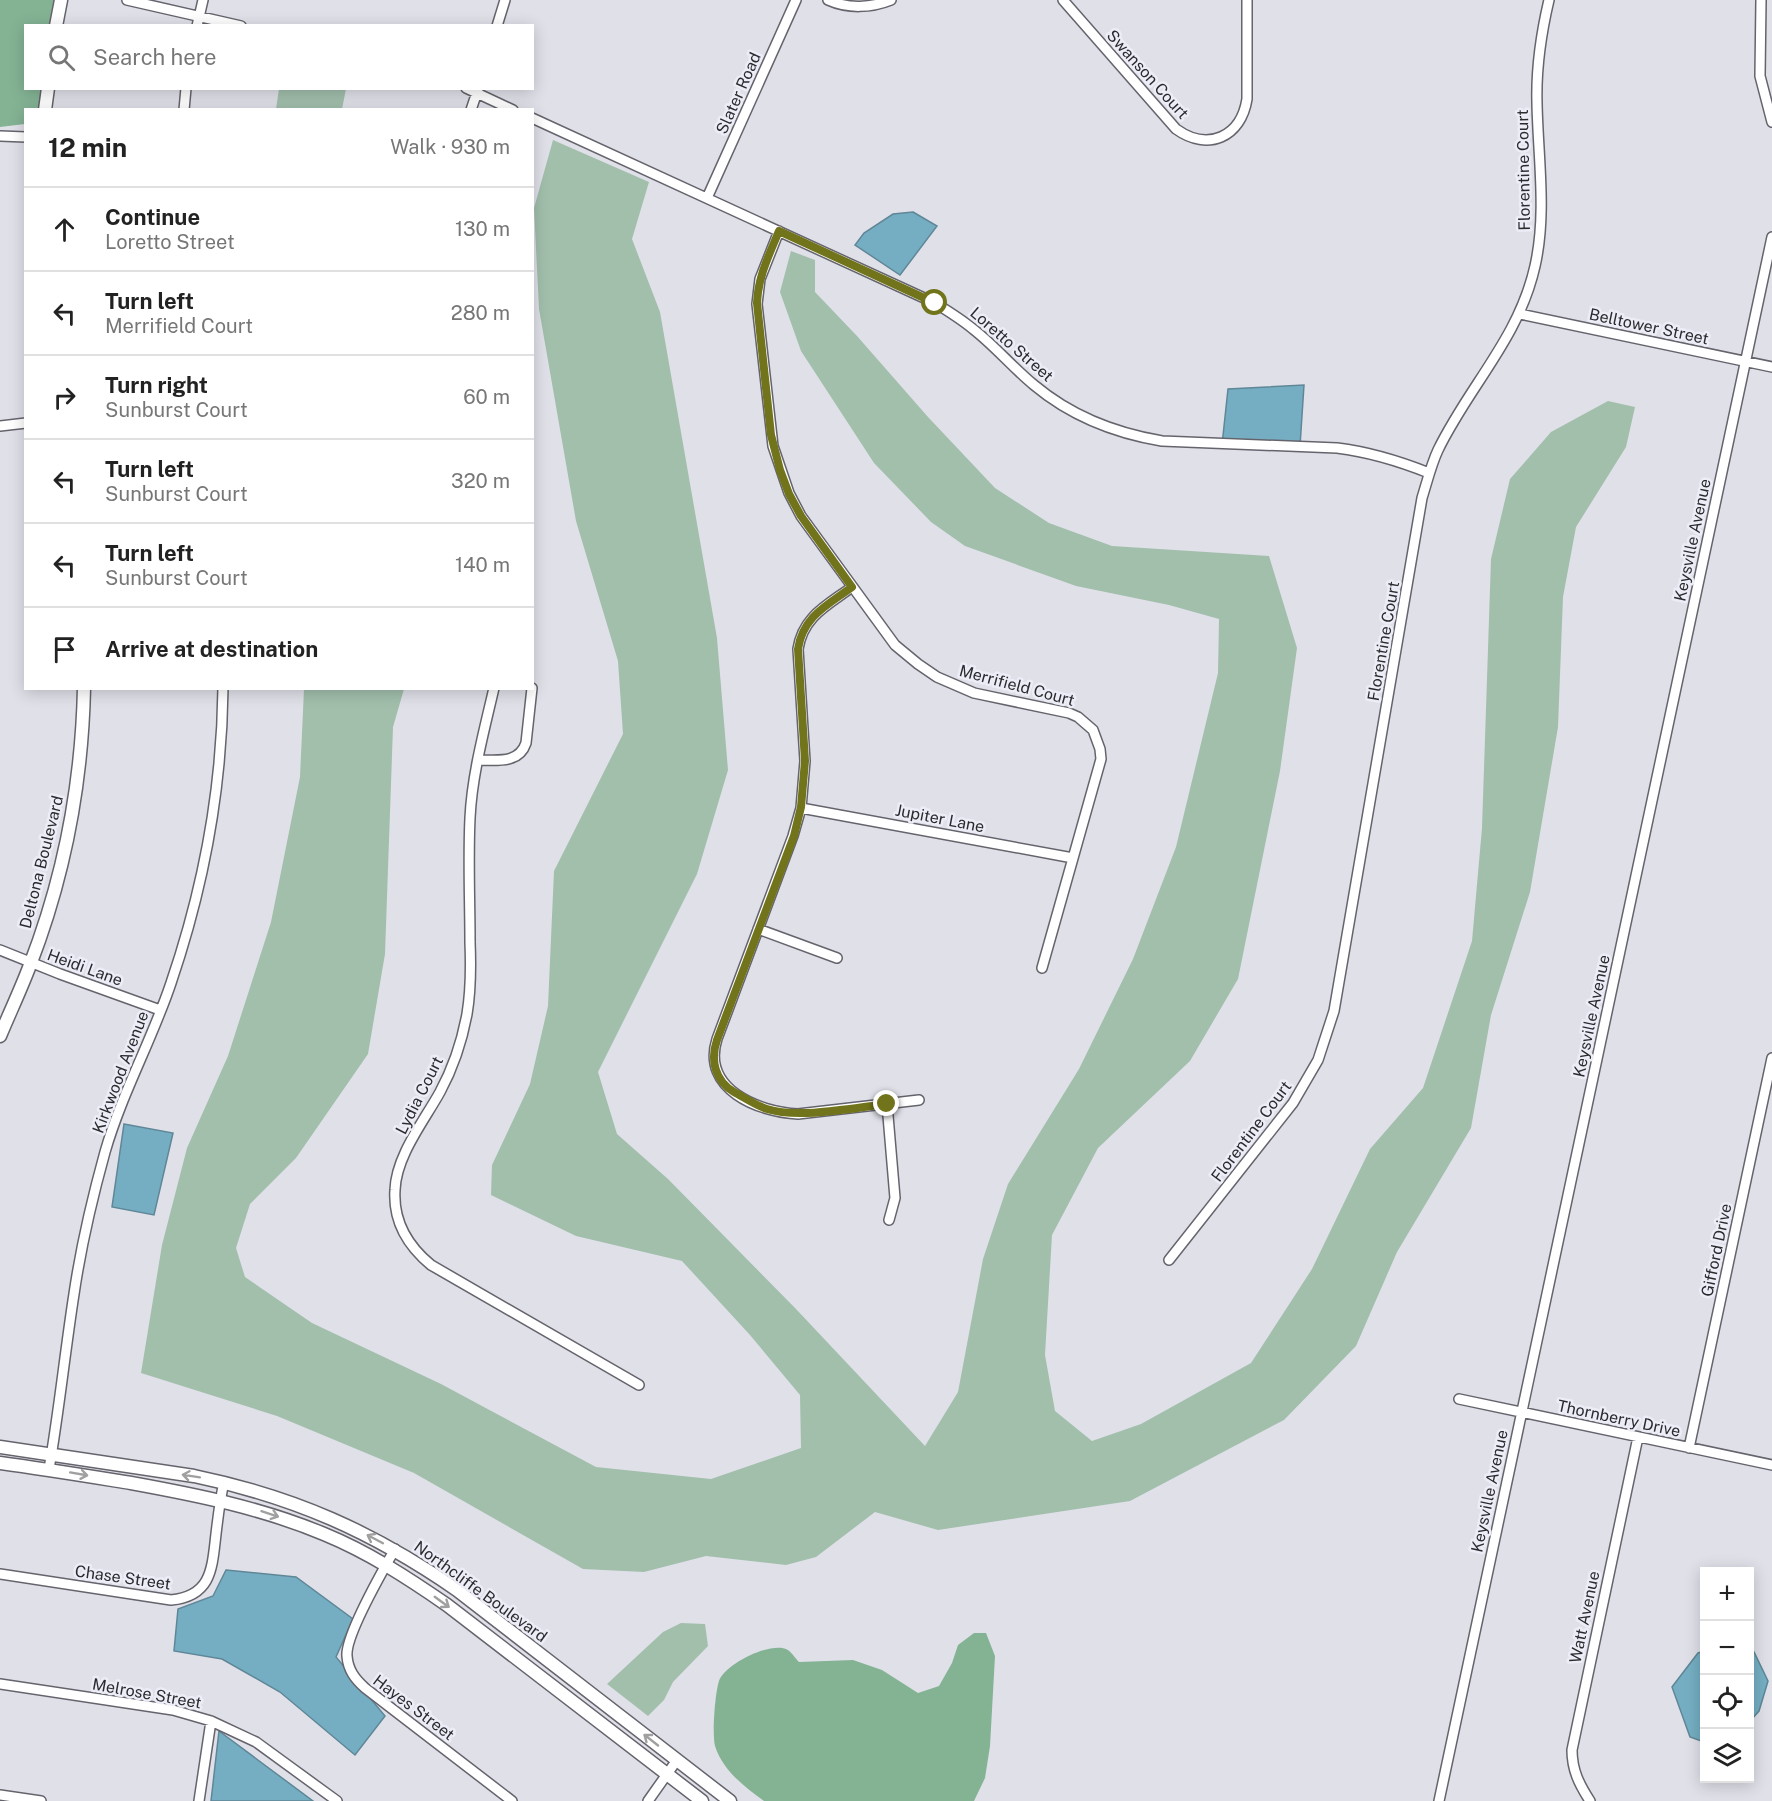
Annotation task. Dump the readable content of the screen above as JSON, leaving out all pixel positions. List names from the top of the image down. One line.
{"streets":{"main road":["Deltona Boulevard","Northcliffe Boulevard"],"street":["Swanson Court","Slater Road","Florentine Court","Belltower Street","Loretto Street","Keysville Avenue","Merrifield Court","Jupiter Lane","Heidi Lane","Kirkwood Avenue","Lydia Court","Gifford Drive","Thornberry Drive","Chase Street","Watt Avenue","Melrose Street","Hayes Street"]},"crossings":[["Slater Road","Loretto Street"],["Florentine Court","Belltower Street"],["Florentine Court","Loretto Street"],["Belltower Street","Keysville Avenue"],["Loretto Street","Merrifield Court"],["Keysville Avenue","Thornberry Drive"],["Merrifield Court","Jupiter Lane"],["Deltona Boulevard","Heidi Lane"],["Heidi Lane","Kirkwood Avenue"],["Kirkwood Avenue","Northcliffe Boulevard"],["Gifford Drive","Thornberry Drive"],["Thornberry Drive","Watt Avenue"],["Chase Street","Northcliffe Boulevard"],["Northcliffe Boulevard","Hayes Street"]],"page":{"search":"Search here","heading":["12 min","Walk · 930 m"],"list":[["Continue","Loretto Street","130 m"],["Turn left","Merrifield Court","280 m"],["Turn right","Sunburst Court","60 m"],["Turn left","Sunburst Court","320 m"],["Turn left","Sunburst Court","140 m"],"Arrive at destination"],"map_buttons":["+","−"]}}
